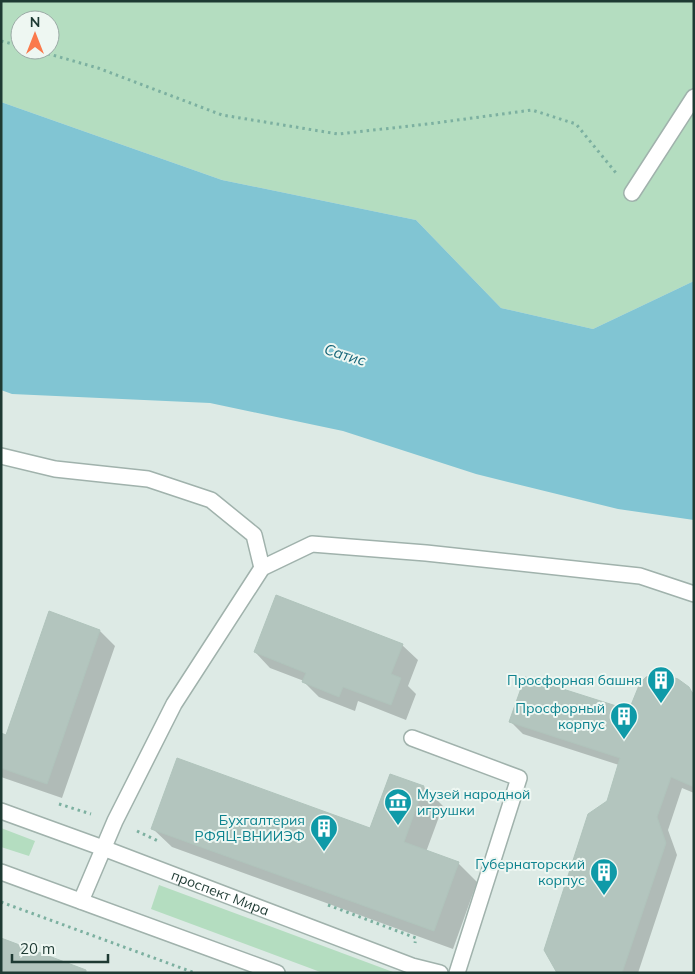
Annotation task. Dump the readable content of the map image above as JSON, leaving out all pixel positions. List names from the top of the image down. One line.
{"streets":{"street":["проспект Мира"]},"water":["Сатис"],"places":{"building":["Просфорная башня","Просфорный корпус","Бухгалтерия РФЯЦ-ВНИИЭФ","Губернаторский корпус"],"museum":["Музей народной игрушки"]},"scale_bar":"20 m","north":"top"}
